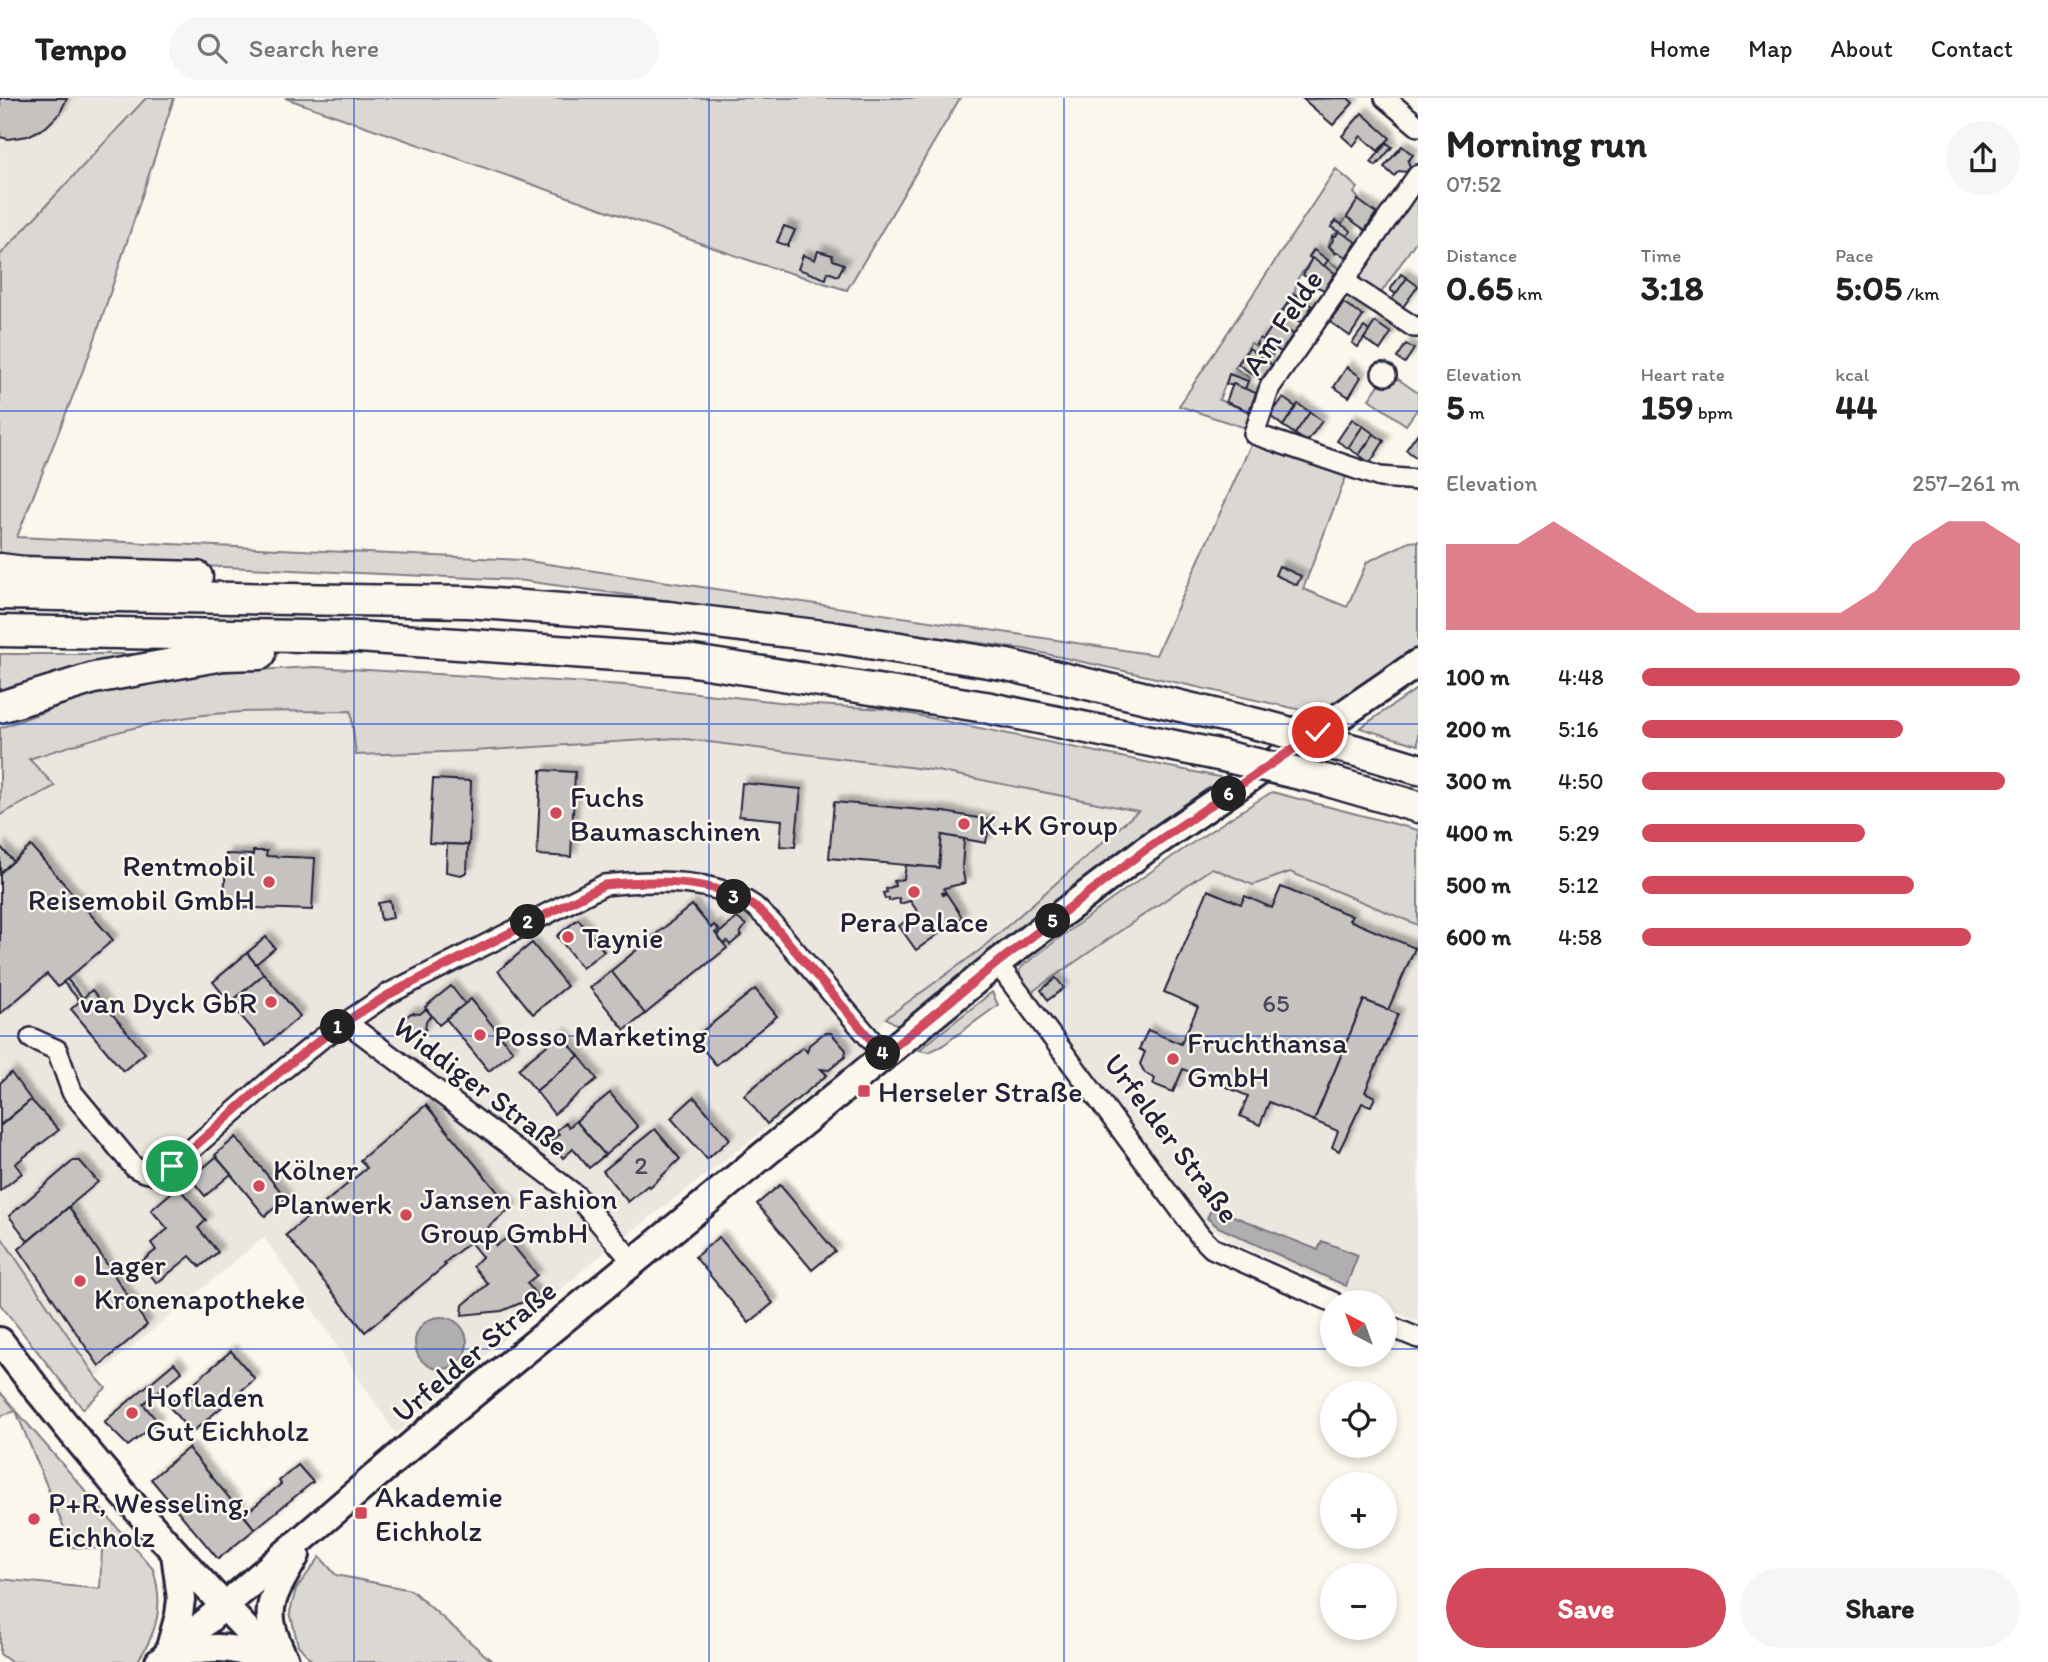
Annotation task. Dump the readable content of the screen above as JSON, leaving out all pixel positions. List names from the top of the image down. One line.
{"streets":{"main road":["Urfelder Straße"],"street":["Am Felde","Widdiger Straße"]},"crossings":[["Widdiger Straße","Urfelder Straße"]],"places":{"other":["Fuchs Baumaschinen","K+K Group","Rentmobil Reisemobil GmbH","Pera Palace","Taynie","van Dyck GbR","Posso Marketing","Fruchthansa GmbH","Kölner Planwerk","Jansen Fashion Group GmbH","Lager Kronenapotheke","Hofladen Gut Eichholz","P+R, Wesseling, Eichholz"],"transit":["Herseler Straße","Akademie Eichholz"]},"house_numbers":["65","2"],"north":"top left","page":{"header":"Tempo","search":"Search here","nav":["Home","Map","About","Contact"],"heading":["Morning run","07:52"],"stats":[["Distance","0.65 km"],["Time","3:18"],["Pace","5:05 /km"],["Elevation","5 m"],["Heart rate","159 bpm"],["kcal","44"]],"chart":["Elevation","257–261 m"],"list":[{"name":"100 m","note":"4:48"},{"name":"200 m","note":"5:16"},{"name":"300 m","note":"4:50"},{"name":"400 m","note":"5:29"},{"name":"500 m","note":"5:12"},{"name":"600 m","note":"4:58"}],"pins":["6","3","5","2","1","4"],"map_buttons":["+","−"],"buttons":["Save","Share"]}}
